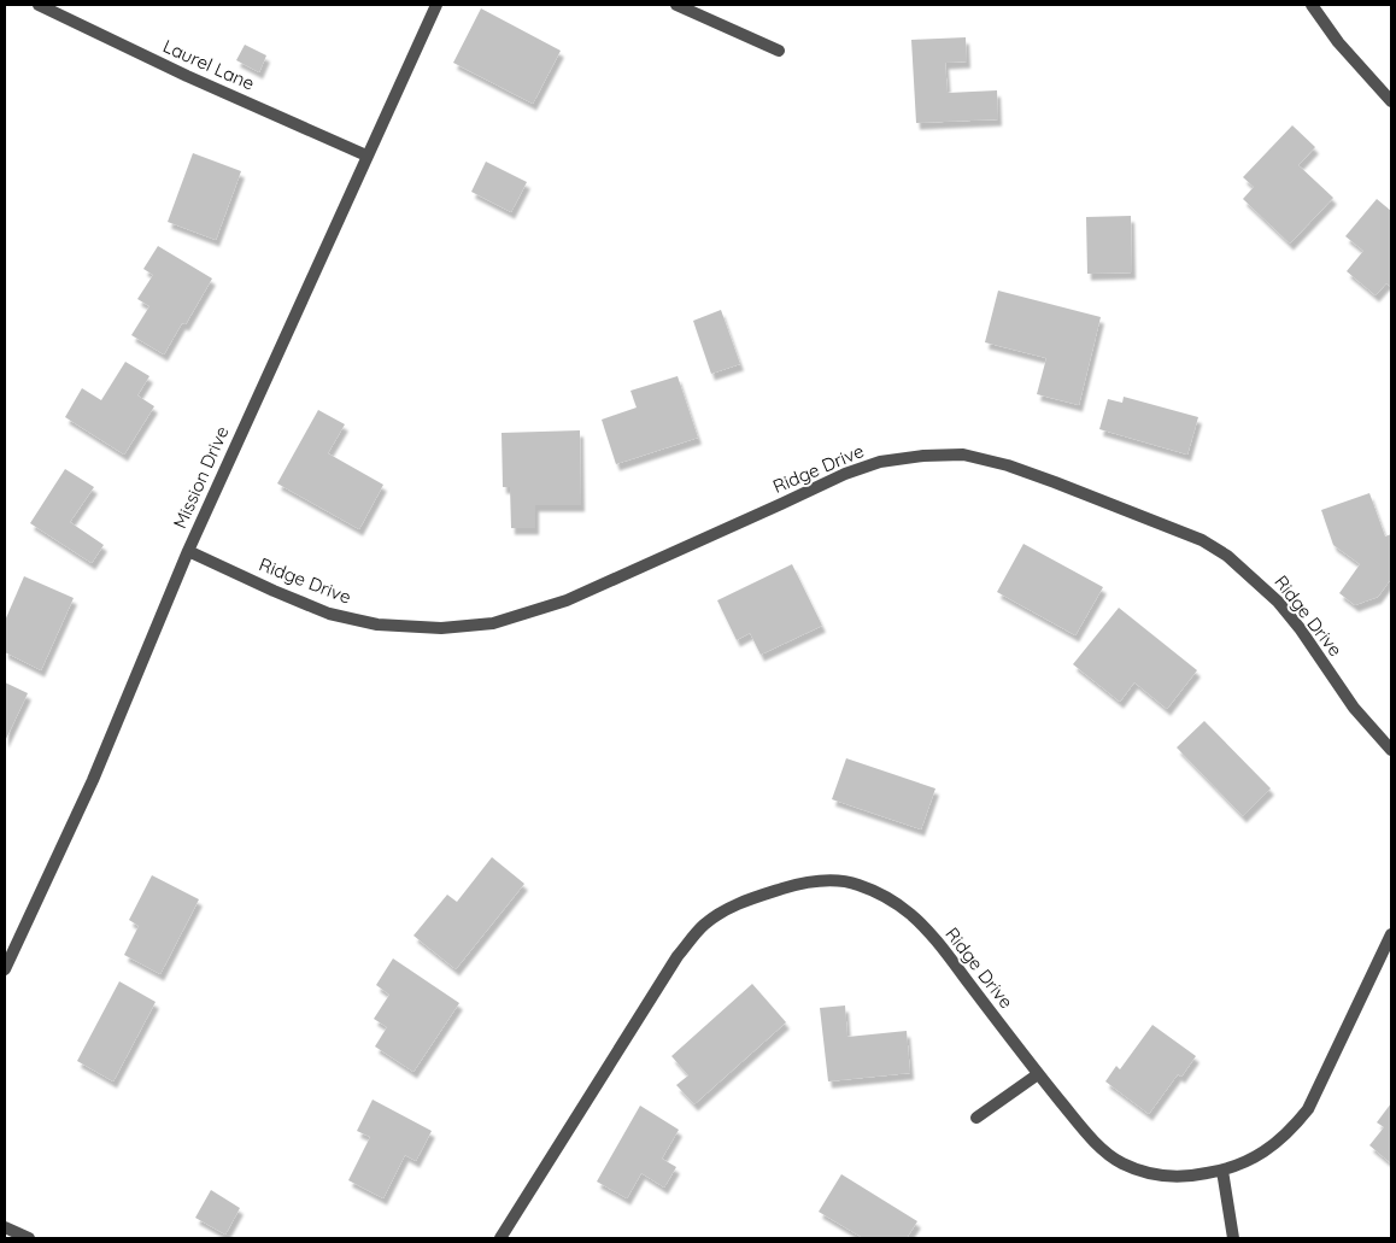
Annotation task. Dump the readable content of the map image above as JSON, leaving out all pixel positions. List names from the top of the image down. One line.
{"streets":{"street":["Laurel Lane","Ridge Drive","Mission Drive"]},"crossings":[["Laurel Lane","Mission Drive"],["Ridge Drive","Mission Drive"]]}
